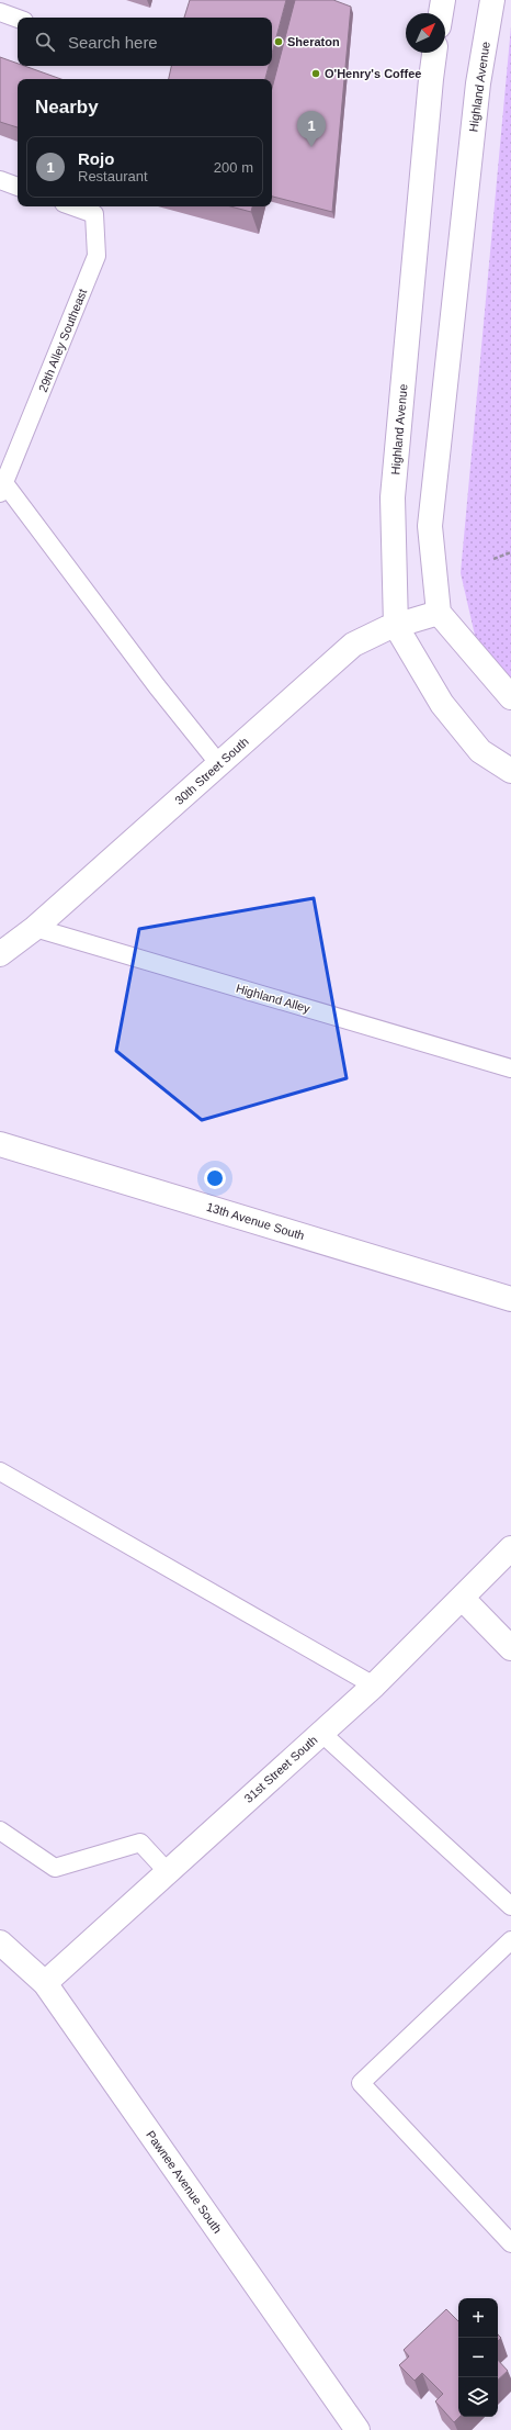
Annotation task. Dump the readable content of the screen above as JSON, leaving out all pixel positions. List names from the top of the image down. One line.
{"streets":{"street":["Highland Avenue","30th Street South","13th Avenue South","31st Street South","Pawnee Avenue South"],"lane":["29th Alley Southeast","Highland Alley"]},"crossings":[["Highland Avenue","30th Street South"],["30th Street South","Highland Alley"],["31st Street South","Pawnee Avenue South"]],"places":["Sheraton","O'Henry's Coffee"],"north":"top right","page":{"search":"Search here","heading":"Nearby","pins":"1","list":[{"mark":"1","name":"Rojo","note":"Restaurant","value":"200 m"}],"map_buttons":["+","−"]}}
